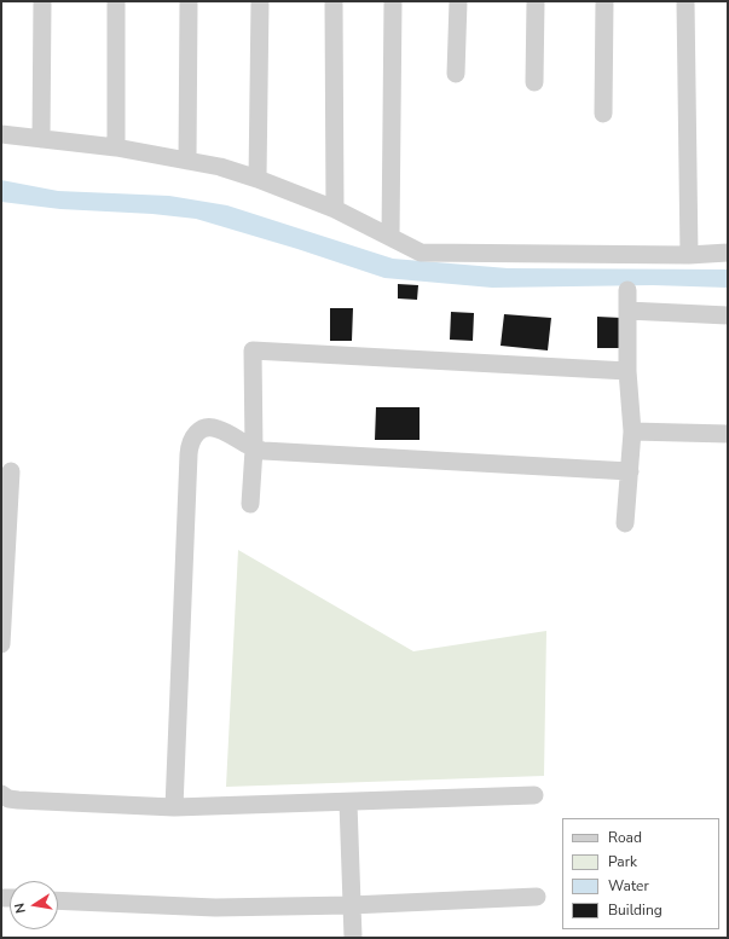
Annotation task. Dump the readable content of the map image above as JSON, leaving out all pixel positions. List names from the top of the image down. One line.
{"legend":["Road","Park","Water","Building"],"north":"left"}
